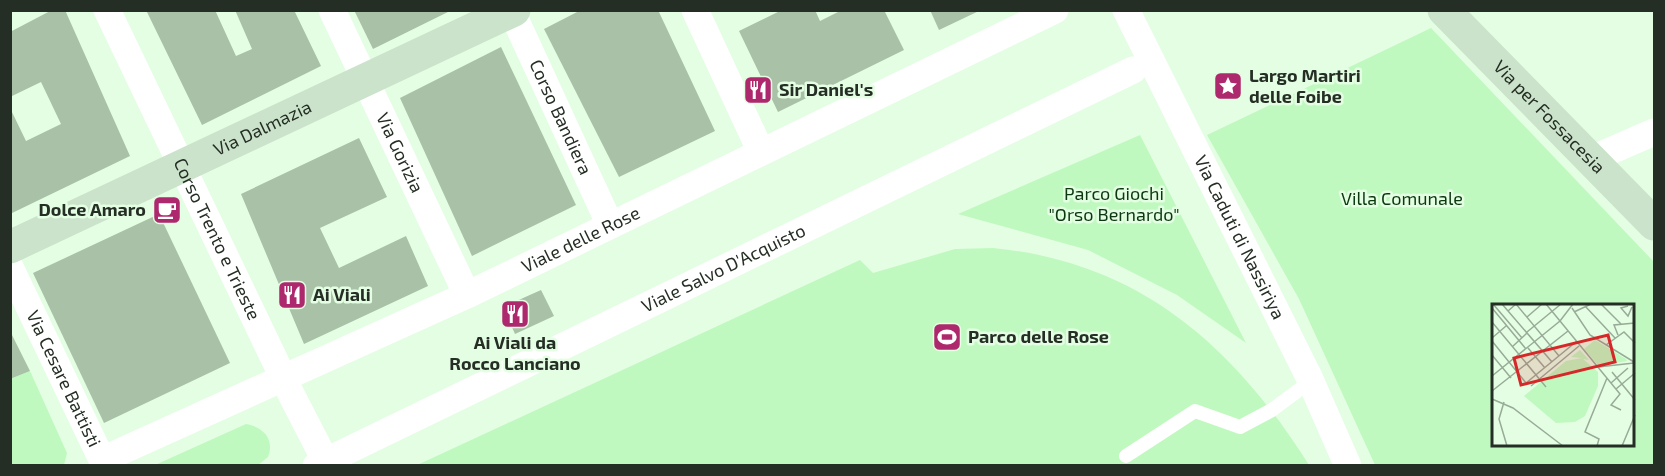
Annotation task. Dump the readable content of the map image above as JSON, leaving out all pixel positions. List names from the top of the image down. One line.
{"streets":{"street":["Via per Fossacesia","Corso Bandiera","Via Dalmazia","Via Gorizia","Via Caduti di Nassiriya","Corso Trento e Trieste","Viale delle Rose","Viale Salvo D'Acquisto","Via Cesare Battisti"]},"crossings":[["Corso Bandiera","Via Dalmazia"],["Corso Bandiera","Viale delle Rose"],["Via Dalmazia","Via Gorizia"],["Via Dalmazia","Corso Trento e Trieste"],["Via Gorizia","Viale delle Rose"],["Corso Trento e Trieste","Viale delle Rose"],["Corso Trento e Trieste","Viale Salvo D'Acquisto"],["Viale delle Rose","Via Cesare Battisti"]],"parks":["Parco Giochi \"Orso Bernardo\"","Villa Comunale"],"places":{"place":["Largo Martiri delle Foibe"],"restaurant":["Sir Daniel's","Ai Viali","Ai Viali da Rocco Lanciano"],"cafe":["Dolce Amaro"],"sports":["Parco delle Rose"]}}
